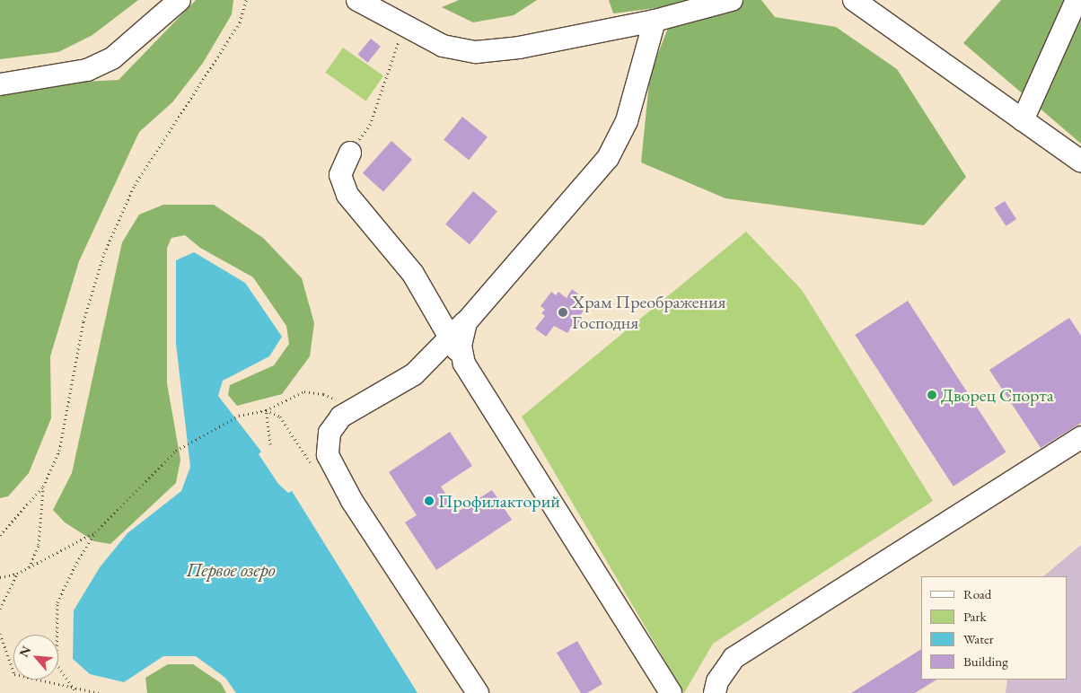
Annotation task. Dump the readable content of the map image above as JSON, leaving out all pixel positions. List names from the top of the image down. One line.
{"water":["Первое озеро"],"places":["Храм Преображения Господня","Дворец Спорта","Профилакторий"],"legend":["Road","Park","Water","Building"],"north":"top left"}
